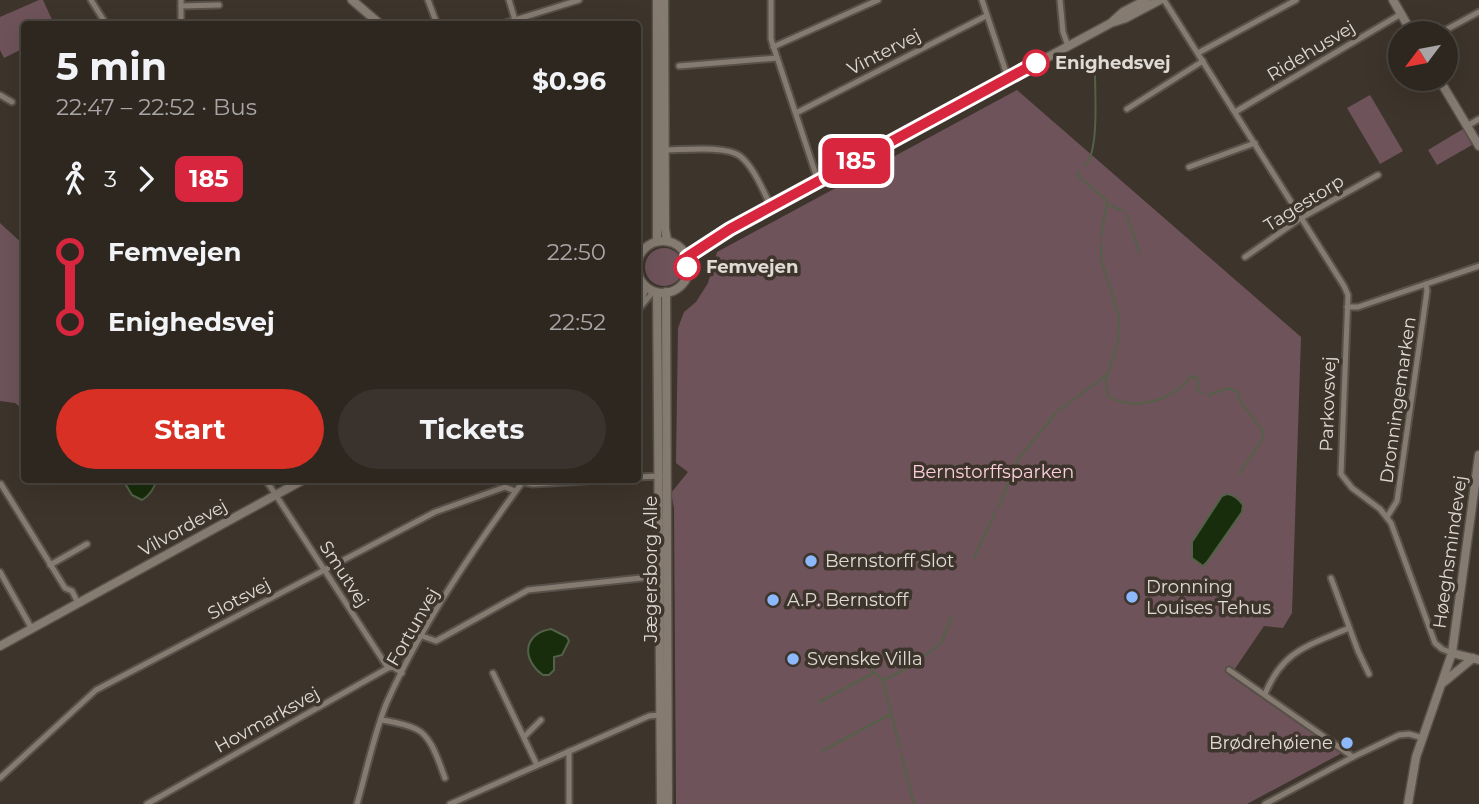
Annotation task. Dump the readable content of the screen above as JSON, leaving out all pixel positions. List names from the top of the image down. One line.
{"streets":{"street":["Ridehusvej","Vintervej","Tagestorp","Dronningemarken","Parkovsvej","Vilvordevej","Høeghsmindevej","Jægersborg Alle","Smutvej","Slotsvej","Fortunvej","Hovmarksvej"]},"crossings":[["Ridehusvej","Parkovsvej"],["Tagestorp","Parkovsvej"],["Dronningemarken","Parkovsvej"],["Parkovsvej","Høeghsmindevej"],["Vilvordevej","Smutvej"],["Smutvej","Slotsvej"],["Smutvej","Hovmarksvej"],["Slotsvej","Fortunvej"]],"parks":["Bernstorffsparken"],"places":["Enighedsvej","Femvejen","Bernstorff Slot","Dronning Louises Tehus","A.P. Bernstoff","Svenske Villa","Brødrehøiene"],"lines":["bus line 185"],"north":"bottom left","page":{"on_map":"185","heading":["5 min","22:47 – 22:52 · Bus","$0.96"],"legs":["3","185"],"list":[{"name":"Femvejen","value":"22:50"},{"name":"Enighedsvej","value":"22:52"}],"buttons":["Start","Tickets"]}}
